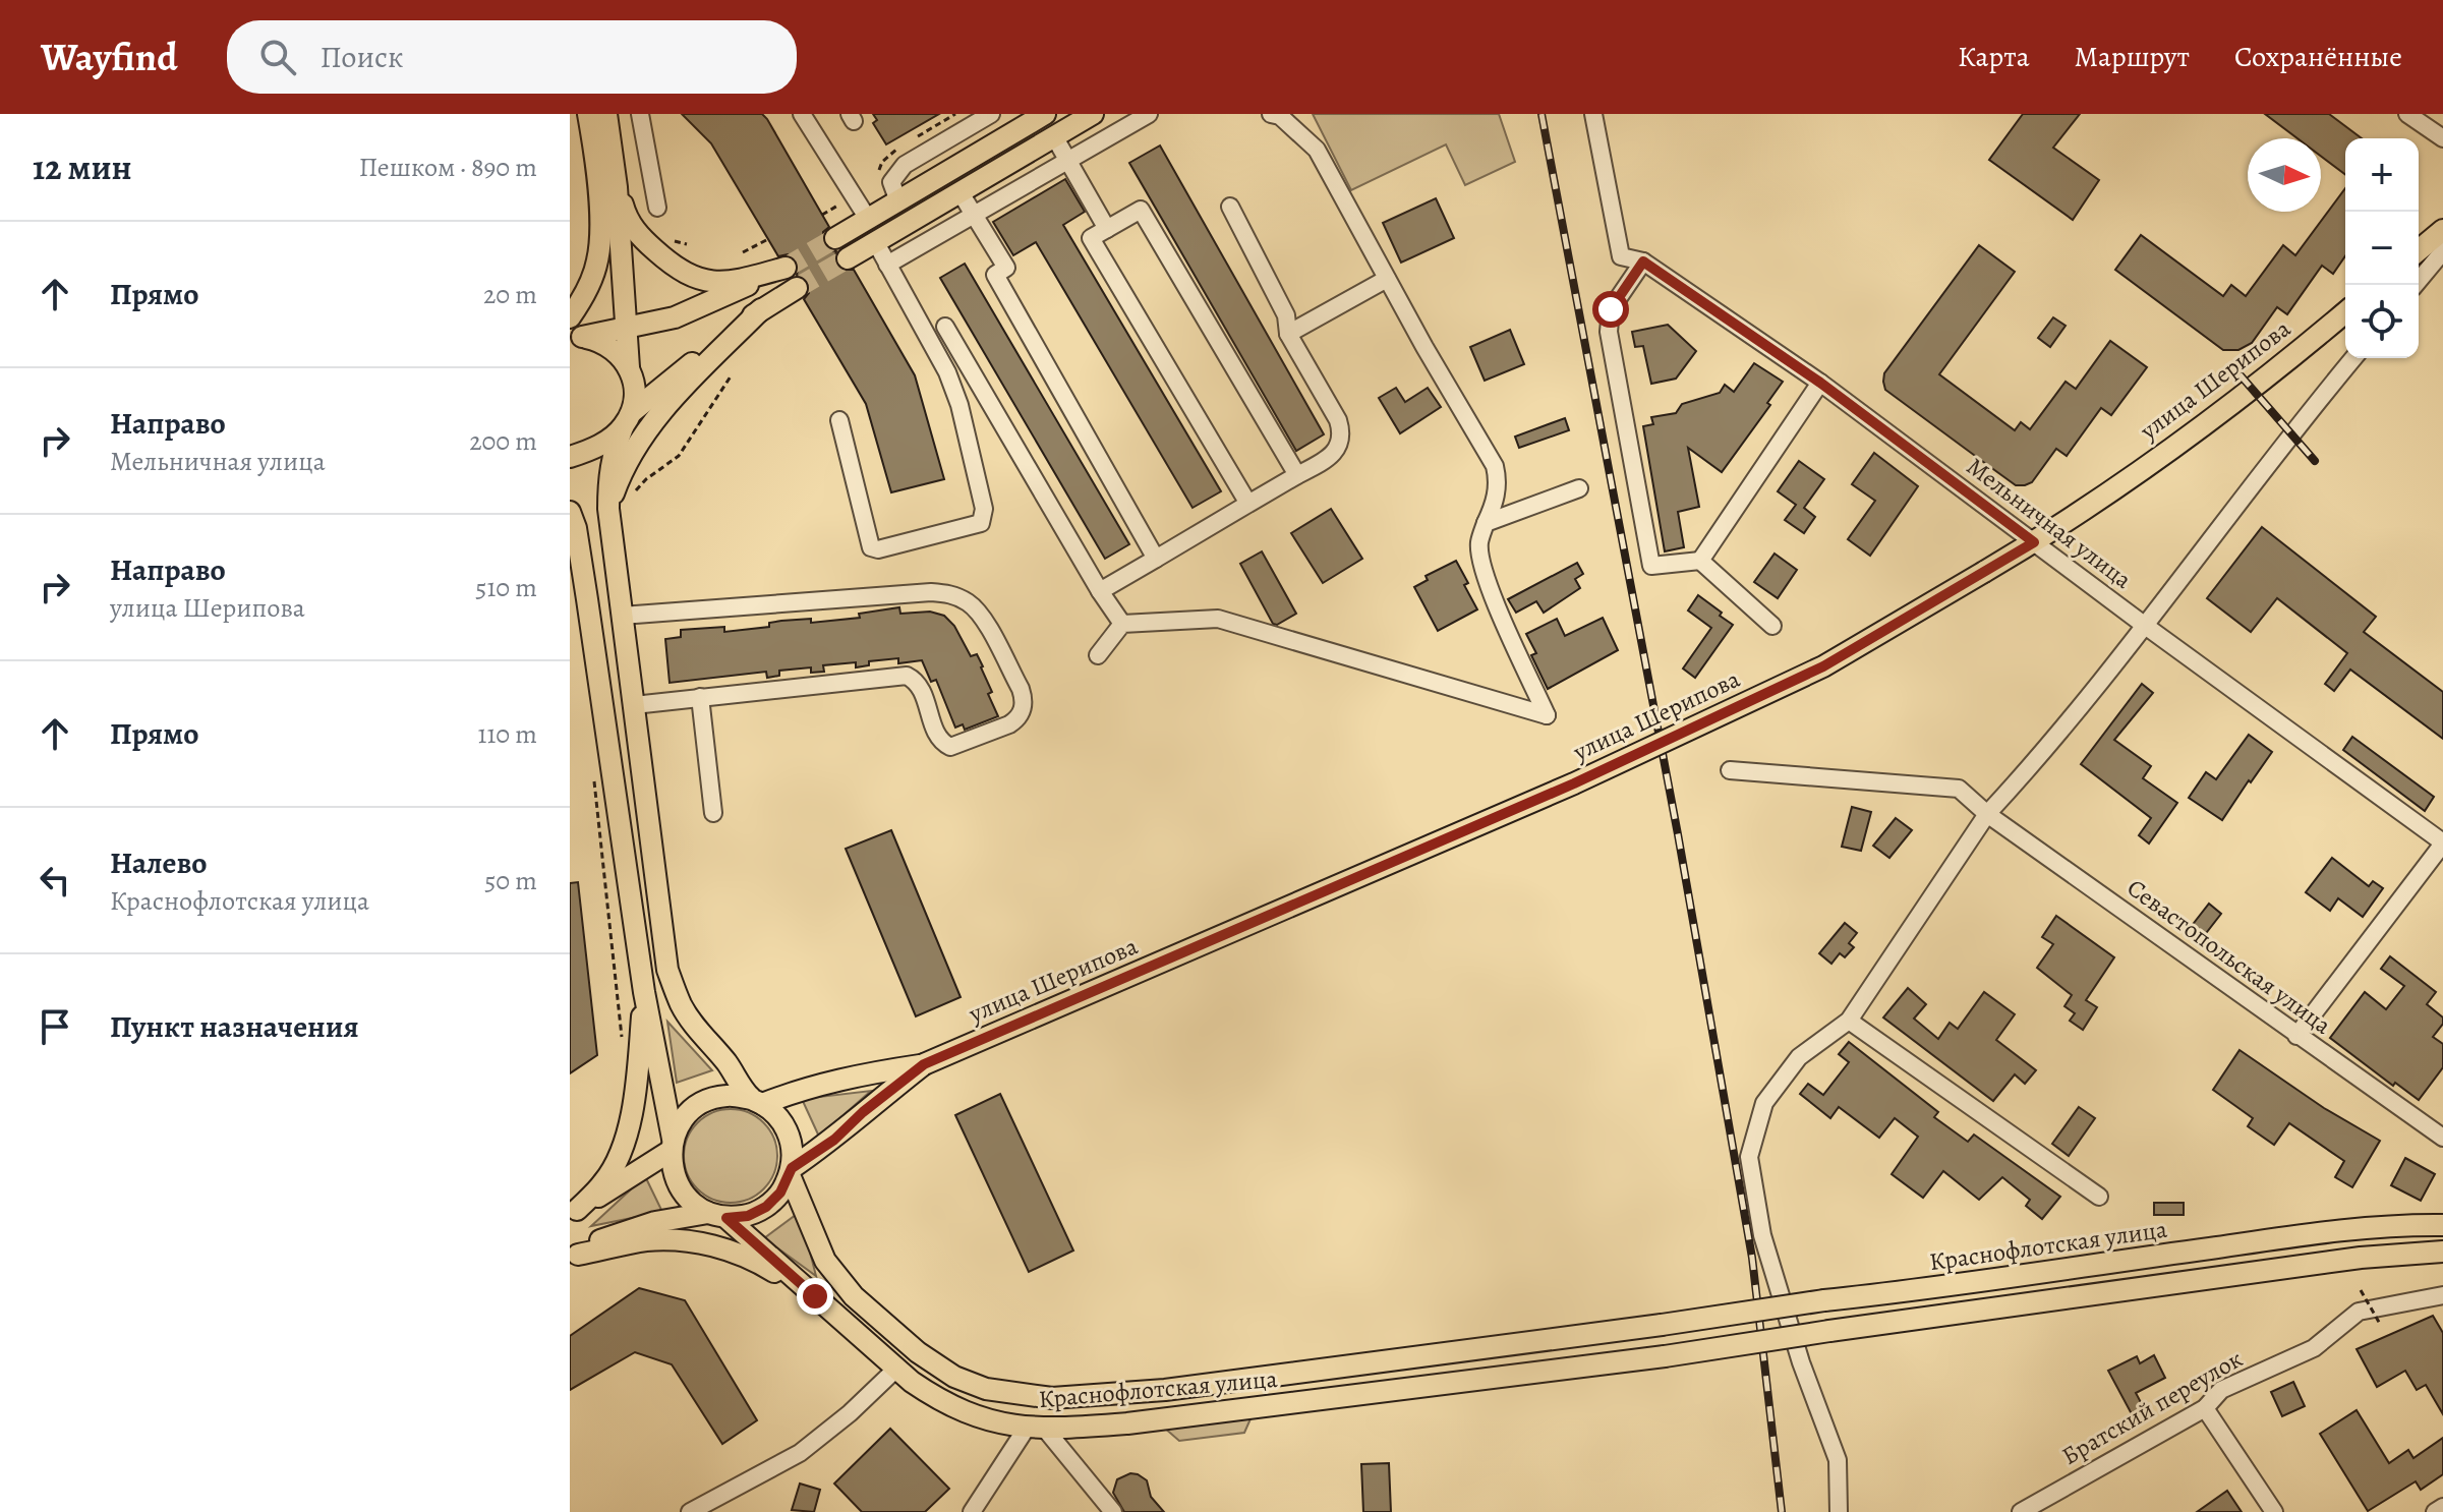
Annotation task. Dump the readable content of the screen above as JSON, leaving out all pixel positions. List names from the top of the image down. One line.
{"streets":{"main road":["улица Шерипова","Краснофлотская улица"],"street":["Мельничная улица","Севастопольская улица","Братский переулок"]},"crossings":[["улица Шерипова","Мельничная улица"]],"north":"right","page":{"header":"Wayfind","search":"Поиск","nav":["Карта","Маршрут","Сохранённые"],"heading":["12 мин","Пешком · 890 m"],"map_buttons":["+","−"],"list":[["Прямо","20 m"],["Направо","Мельничная улица","200 m"],["Направо","улица Шерипова","510 m"],["Прямо","110 m"],["Налево","Краснофлотская улица","50 m"],"Пункт назначения"]}}
